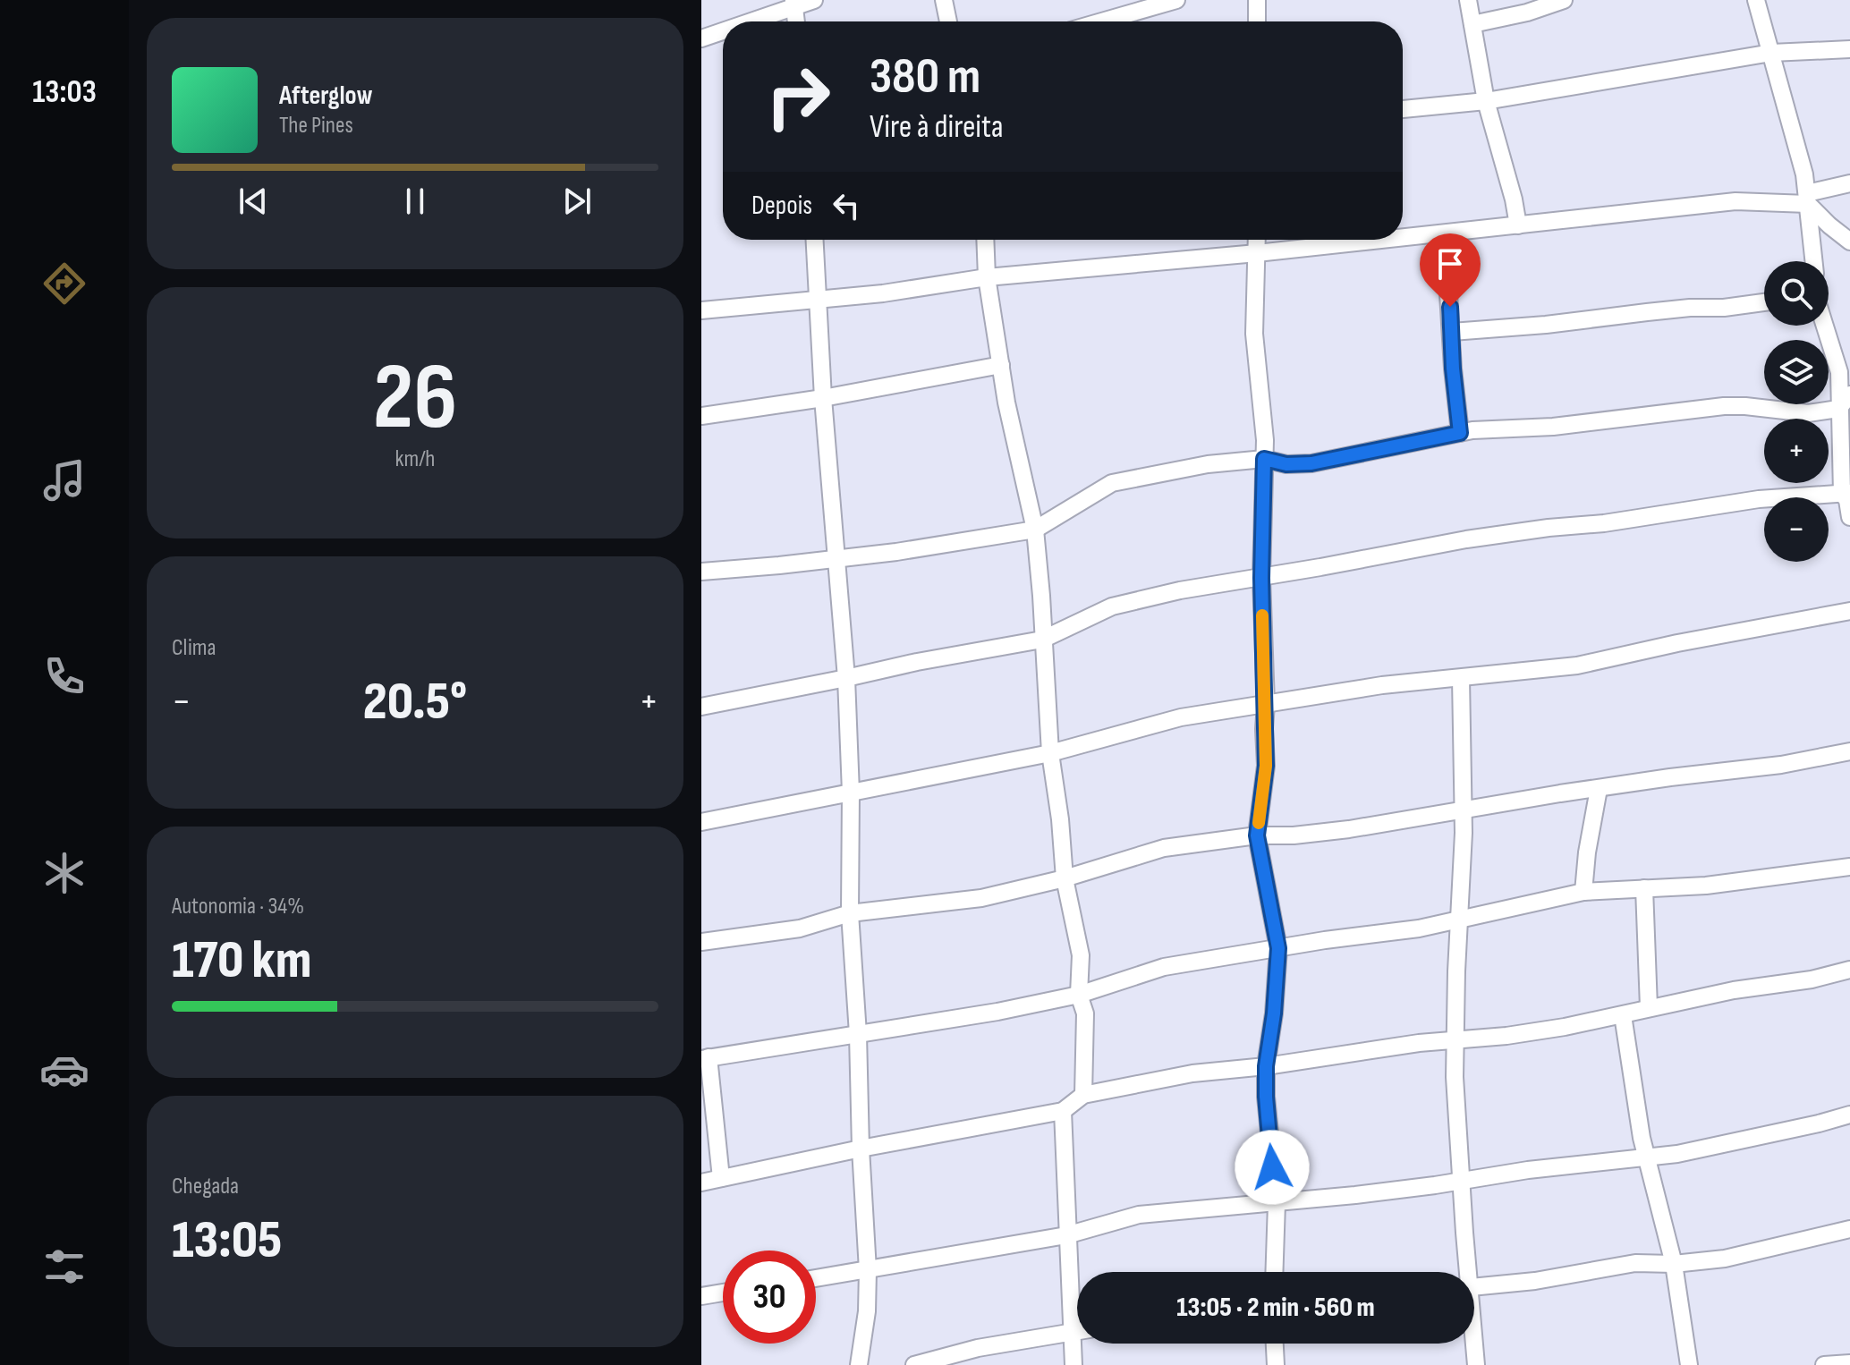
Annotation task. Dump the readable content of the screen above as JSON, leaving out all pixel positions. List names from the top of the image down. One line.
{"page":{"tabs":"13:03","turn":["380 m","Vire à direita"],"song":["Afterglow","The Pines"],"then":"Depois","map_buttons":["+","−"],"tile":[["26","km/h"],"Clima",["Autonomia · 34%","170 km"],["Chegada","13:05"]],"heat":["−","20.5°","+"],"limit":"30","trip":"13:05 · 2 min · 560 m"}}
